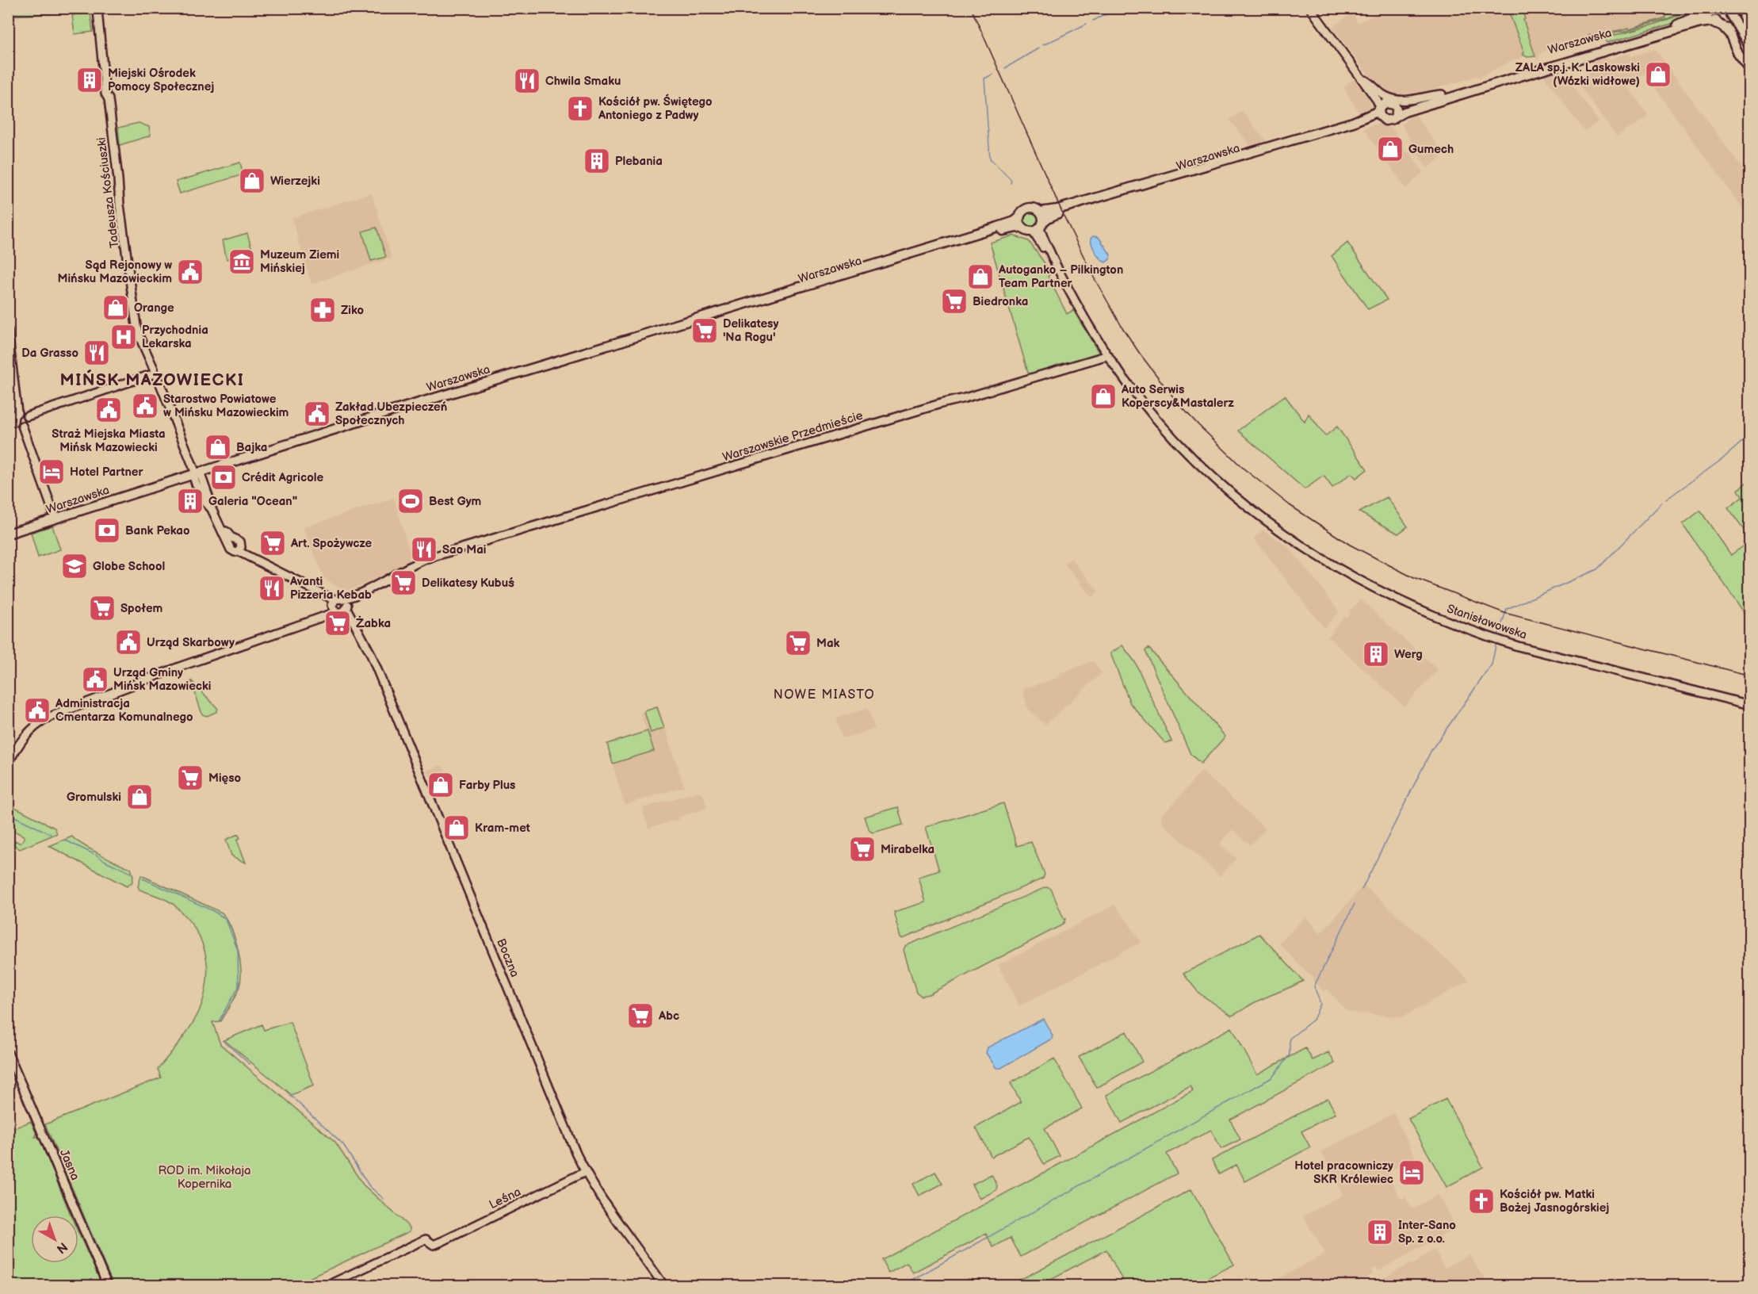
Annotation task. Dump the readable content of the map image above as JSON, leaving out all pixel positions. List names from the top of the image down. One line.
{"streets":{"main road":["Warszawska"],"street":["Tadeusza Kościuszki","Warszawskie Przedmieście","Stanisławowska","Boczna","Jasna","Leśna"]},"crossings":[["Warszawska","Tadeusza Kościuszki"],["Warszawska","Stanisławowska"],["Tadeusza Kościuszki","Boczna"],["Warszawskie Przedmieście","Stanisławowska"],["Warszawskie Przedmieście","Boczna"],["Boczna","Leśna"]],"districts":["MIŃSK MAZOWIECKI","NOWE MIASTO"],"parks":["ROD im. Mikołaja Kopernika"],"places":{"shop":["ZALA sp.j. K. Laskowski (Wózki widłowe)","Gumech","Wierzejki","Autoganko – Pilkington Team Partner","Orange","Auto Serwis Koperscy&Mastalerz","Bajka","Farby Plus","Gromulski","Kram-met"],"building":["Miejski Ośrodek Pomocy Społecznej","Plebania","Galeria \"Ocean\"","Werg","Inter-Sano Sp. z o.o."],"restaurant":["Chwila Smaku","Da Grasso","Sao Mai","Avanti Pizzeria Kebab"],"church":["Kościół pw. Świętego Antoniego z Padwy","Kościół pw. Matki Bożej Jasnogórskiej"],"museum":["Muzeum Ziemi Mińskiej"],"public building":["Sąd Rejonowy w Mińsku Mazowieckim","Starostwo Powiatowe w Mińsku Mazowieckim","Straż Miejska Miasta Mińsk Mazowiecki","Zakład Ubezpieczeń Społecznych","Urząd Skarbowy","Urząd Gminy Mińsk Mazowiecki","Administracja Cmentarza Komunalnego"],"supermarket":["Biedronka","Delikatesy 'Na Rogu'","Art. Spożywcze","Delikatesy Kubuś","Społem","Żabka","Mak","Mięso","Mirabelka","Abc"],"pharmacy":["Ziko"],"hospital":["Przychodnia Lekarska"],"hotel":["Hotel Partner","Hotel pracowniczy SKR Królewiec"],"bank":["Crédit Agricole","Bank Pekao"],"sports":["Best Gym"],"school or university":["Globe School"]},"north":"bottom right"}
